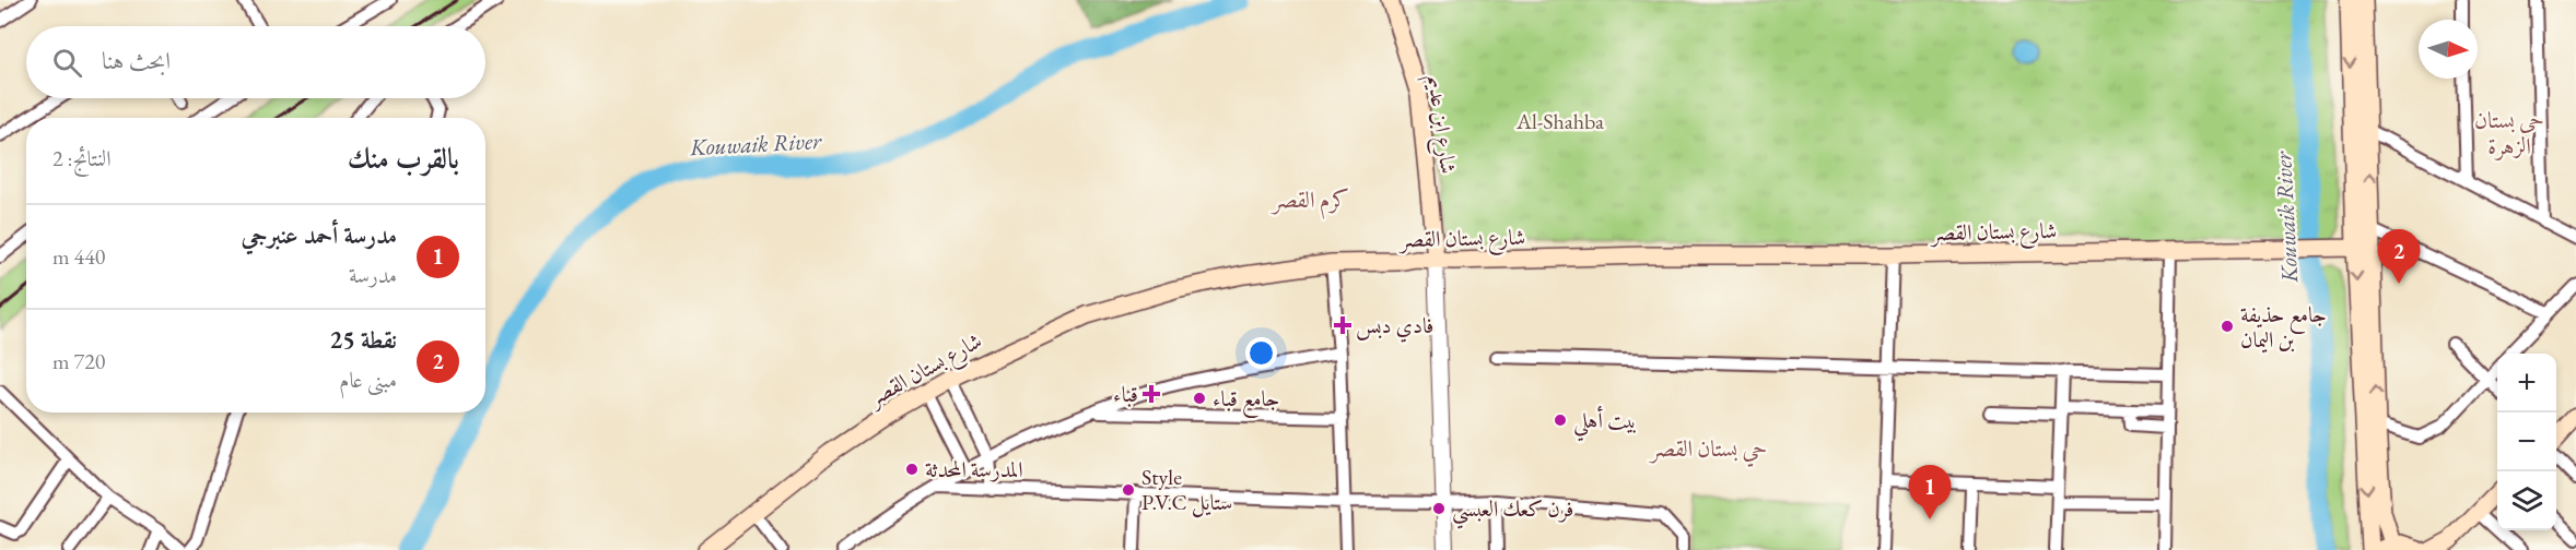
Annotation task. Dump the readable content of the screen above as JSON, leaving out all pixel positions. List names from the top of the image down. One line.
{"streets":{"main road":["شارع ابن عديم","شارع بستان القصر"]},"crossings":[["شارع ابن عديم","شارع بستان القصر"]],"districts":["حي بستان الزهرة","كرم القصر","حي بستان القصر"],"water":["Kouwaik River"],"parks":["Al-Shahba"],"places":{"health":["فادي دبس","قباء"],"other":["جامع حذيفة بن اليمان","جامع قباء","بيت أهلي","المدرسة المحدثة","Style P.V.C ستايل","فرن كعك العبسي"]},"north":"right","page":{"search":"ابحث هنا","heading":["بالقرب منك","النتائج: 2"],"list":[{"mark":"1","name":"مدرسة أحمد عنبرجي","note":"مدرسة","value":"440 m"},{"mark":"2","name":"نقطة 25","note":"مبنى عام","value":"720 m"}],"pins":["2","1"],"map_buttons":["+","−"]}}
